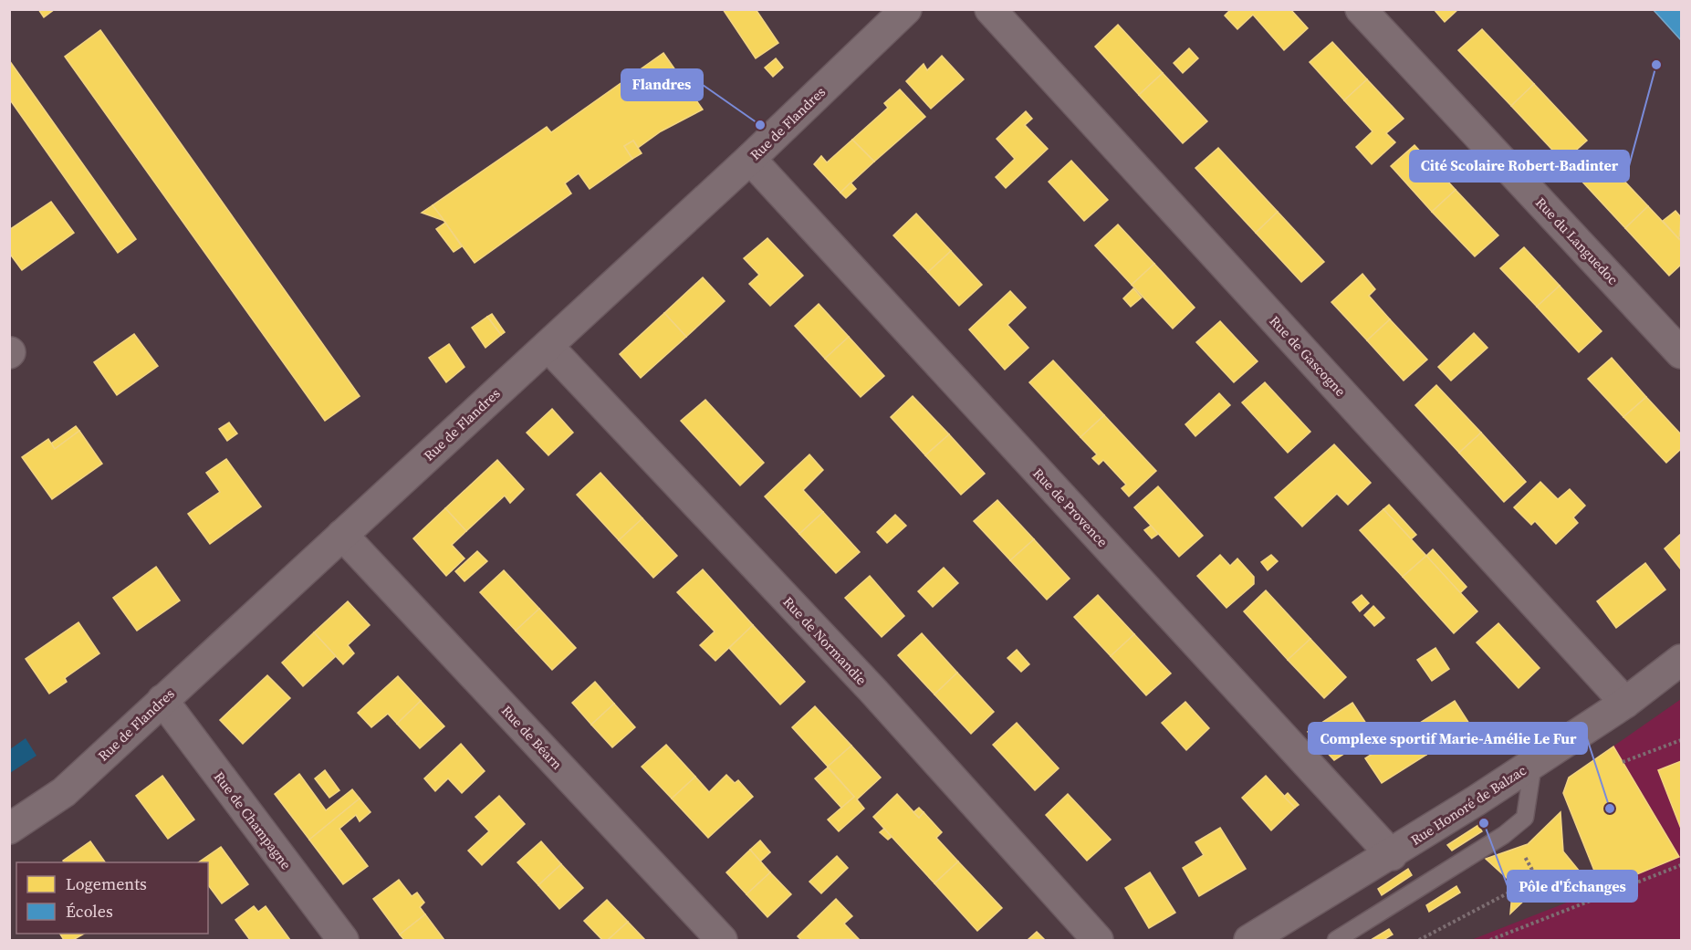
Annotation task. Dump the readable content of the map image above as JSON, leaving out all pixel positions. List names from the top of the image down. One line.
{"streets":{"street":["Rue de Flandres","Rue du Languedoc","Rue de Gascogne","Rue de Provence","Rue de Normandie","Rue de Béarn","Rue Honoré de Balzac","Rue de Champagne"]},"crossings":[["Rue de Flandres","Rue de Provence"],["Rue de Flandres","Rue de Normandie"],["Rue de Flandres","Rue de Béarn"],["Rue de Flandres","Rue de Champagne"],["Rue de Gascogne","Rue Honoré de Balzac"],["Rue de Provence","Rue Honoré de Balzac"]],"places":["Cité Scolaire Robert-Badinter","Flandres","Complexe sportif Marie-Amélie Le Fur","Pôle d'Échanges"],"legend":["Logements","Écoles"]}
